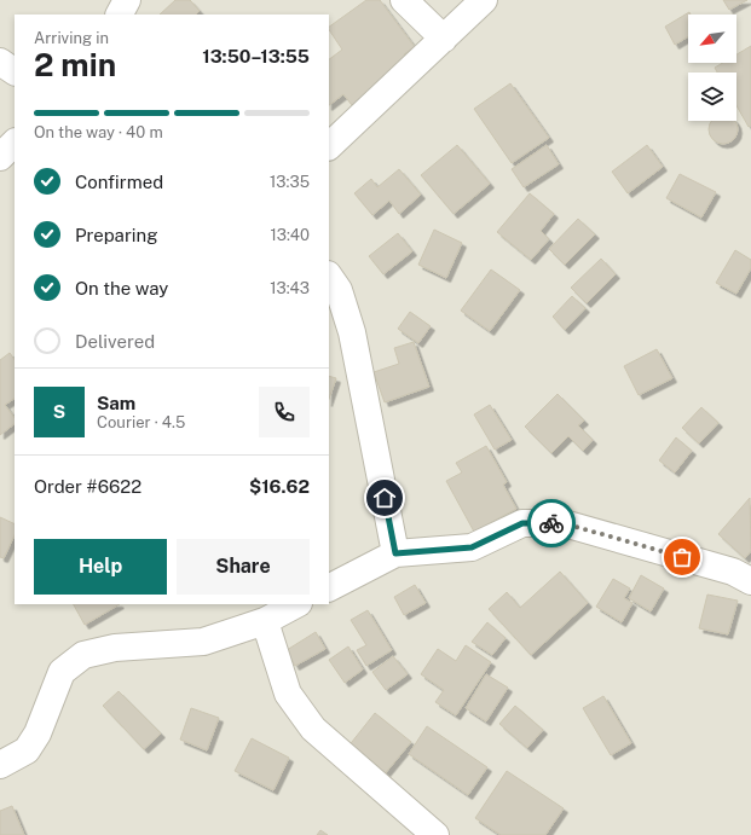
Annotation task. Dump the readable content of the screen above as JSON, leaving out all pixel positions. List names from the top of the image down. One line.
{"north":"bottom left","page":{"heading":["2 min","Arriving in","13:50–13:55"],"panel":["Sam","Courier · 4.5","Order #6622","$16.62"],"bar":"On the way · 40 m","list":[["Confirmed","13:35"],["Preparing","13:40"],["On the way","13:43"],"Delivered"],"round":"S","buttons":["Help","Share"]}}
